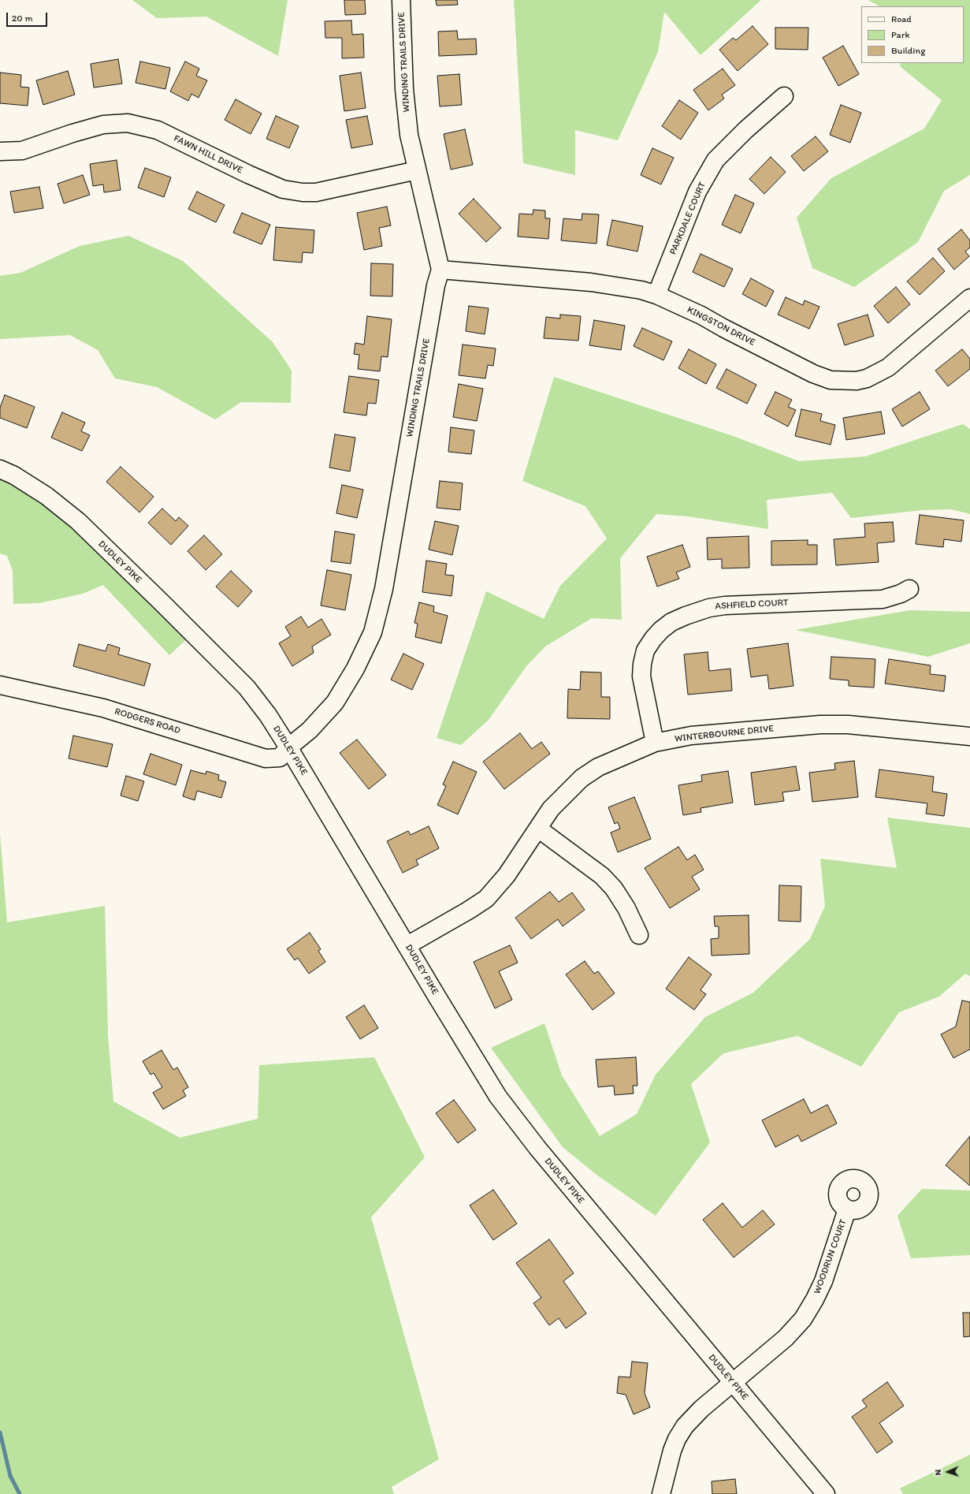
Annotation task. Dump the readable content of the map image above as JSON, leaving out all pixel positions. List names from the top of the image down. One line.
{"streets":{"street":["WINDING TRAILS DRIVE","FAWN HILL DRIVE","PARKDALE COURT","KINGSTON DRIVE","DUDLEY PIKE","ASHFIELD COURT","RODGERS ROAD","WINTERBOURNE DRIVE","WOODRUN COURT"]},"crossings":[["WINDING TRAILS DRIVE","FAWN HILL DRIVE"],["WINDING TRAILS DRIVE","KINGSTON DRIVE"],["WINDING TRAILS DRIVE","DUDLEY PIKE"],["WINDING TRAILS DRIVE","RODGERS ROAD"],["PARKDALE COURT","KINGSTON DRIVE"],["DUDLEY PIKE","RODGERS ROAD"],["DUDLEY PIKE","WINTERBOURNE DRIVE"],["DUDLEY PIKE","WOODRUN COURT"],["ASHFIELD COURT","WINTERBOURNE DRIVE"]],"legend":["Road","Park","Building"],"scale_bar":"20 m","north":"left"}
